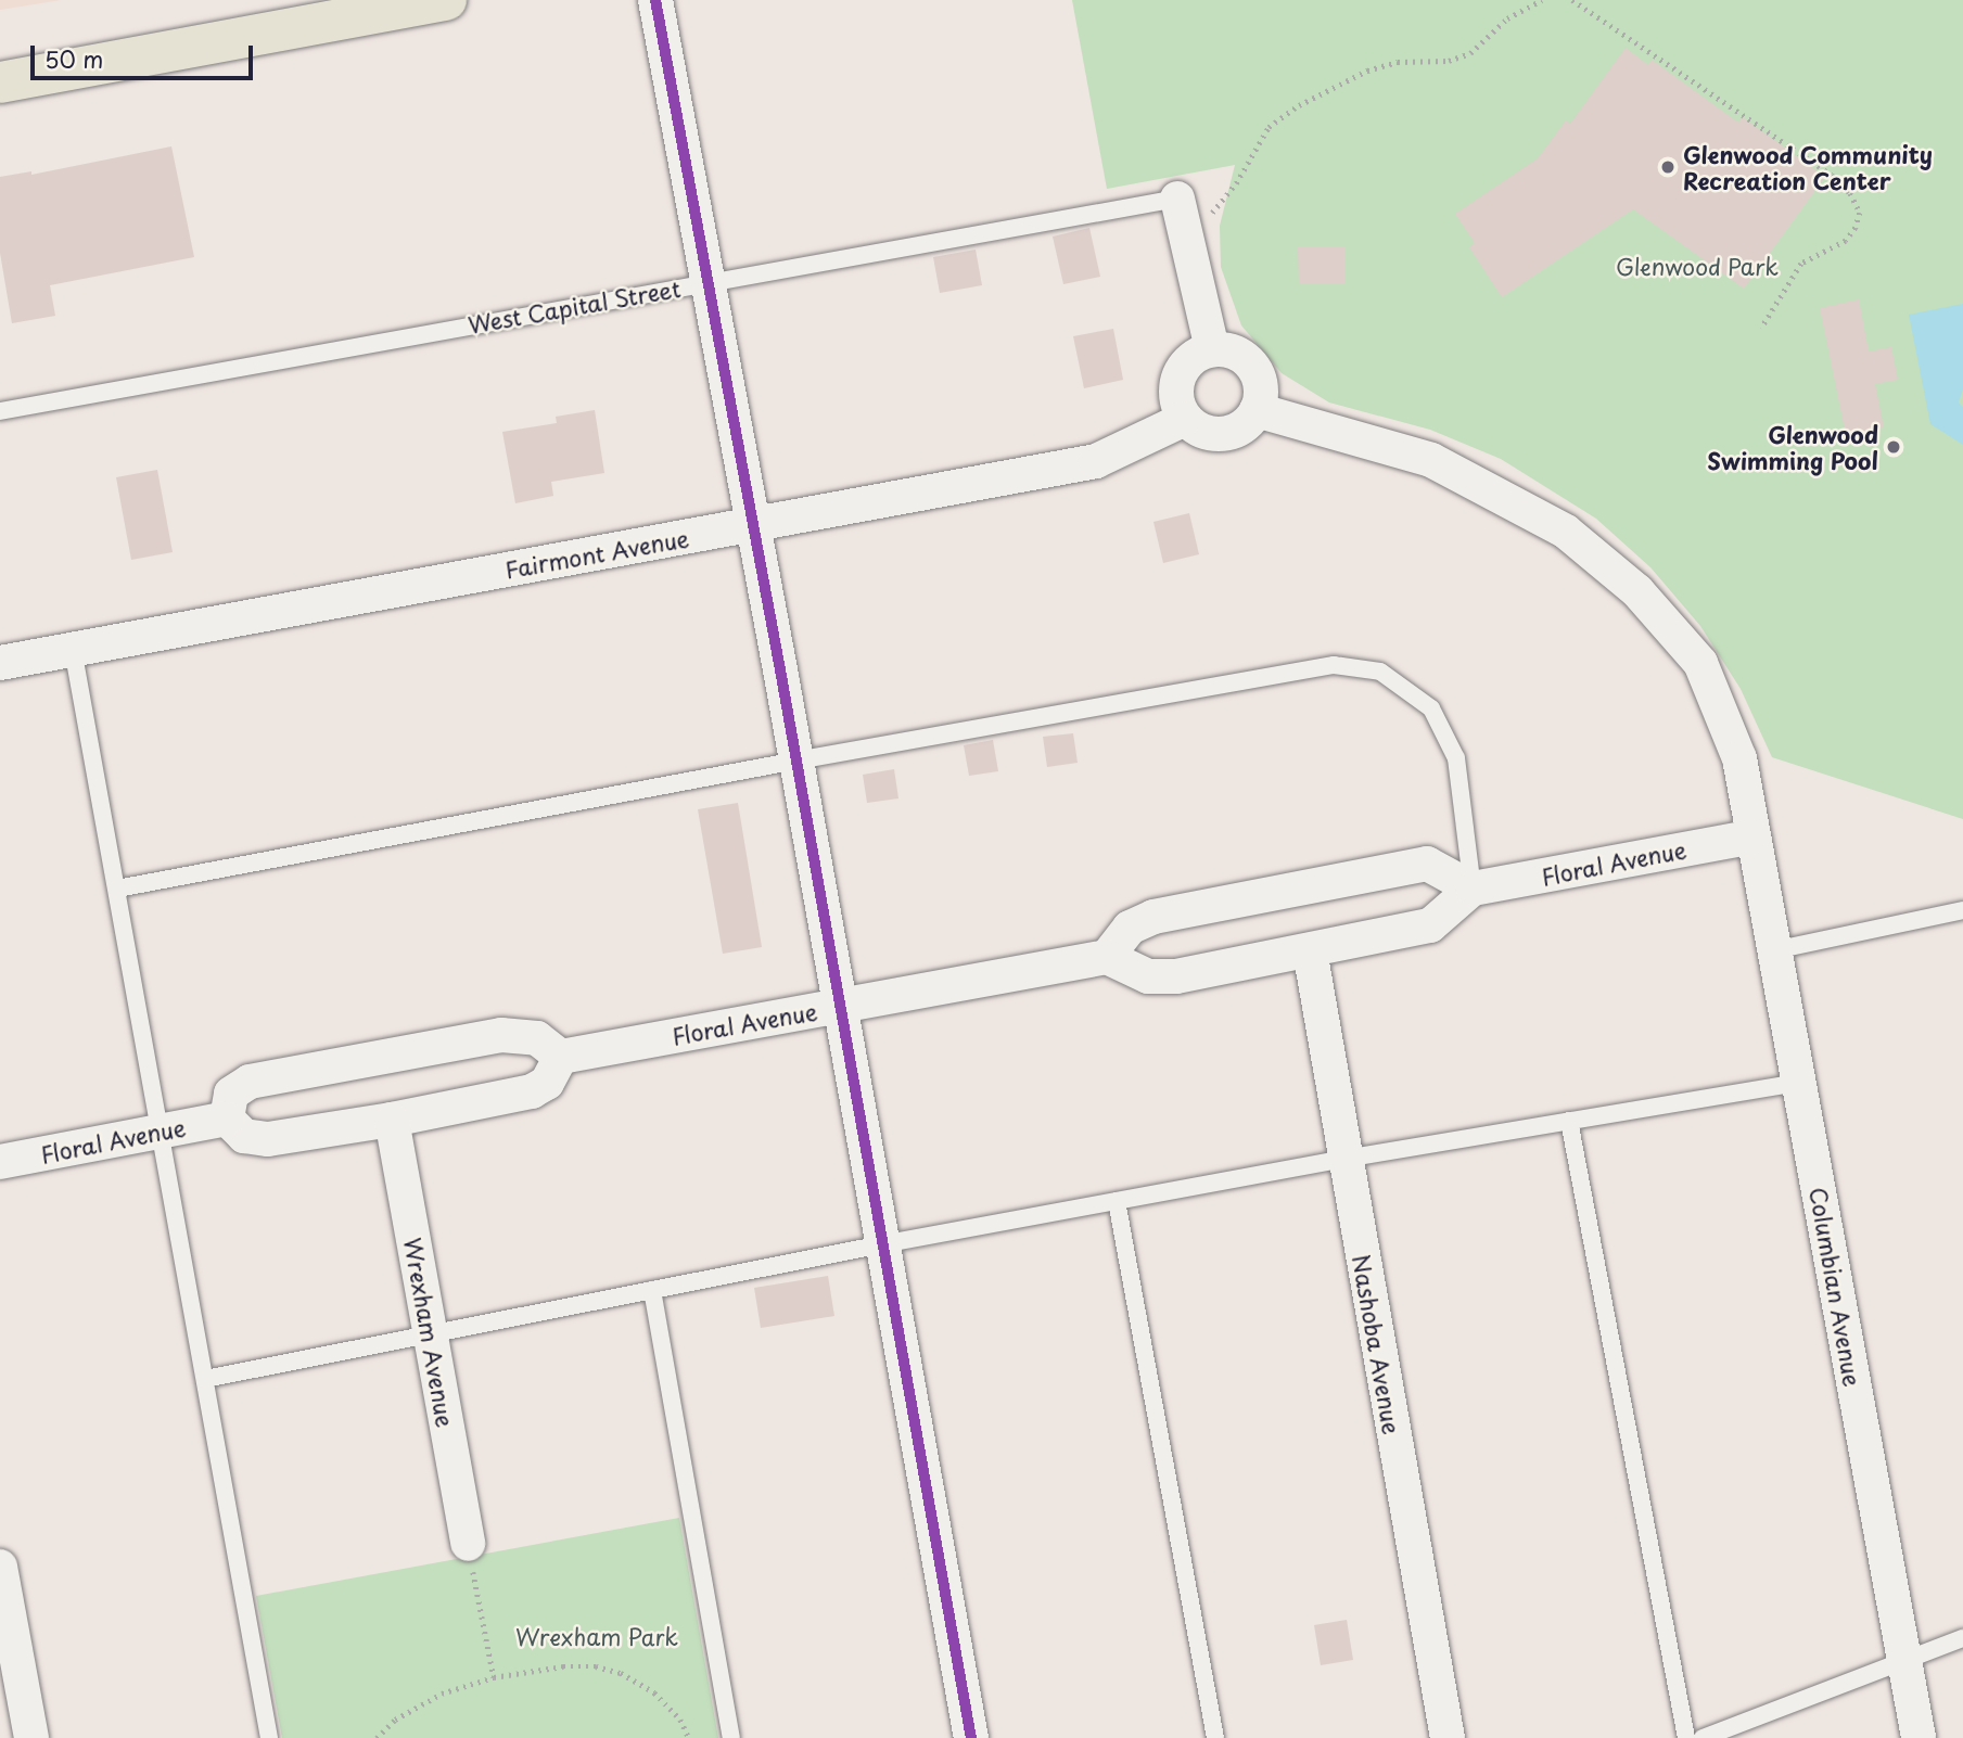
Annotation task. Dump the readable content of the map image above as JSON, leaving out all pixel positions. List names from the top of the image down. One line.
{"streets":{"street":["West Capital Street","Fairmont Avenue","Floral Avenue","Columbian Avenue","Wrexham Avenue","Nashoba Avenue"]},"crossings":[["West Capital Street","Fairmont Avenue"],["Floral Avenue","Columbian Avenue"]],"parks":["Glenwood Park","Wrexham Park"],"places":["Glenwood Community Recreation Center","Glenwood Swimming Pool"],"scale_bar":"50 m"}
